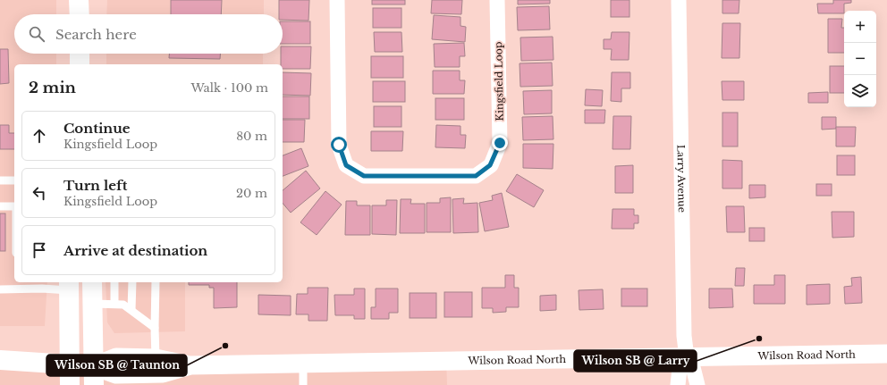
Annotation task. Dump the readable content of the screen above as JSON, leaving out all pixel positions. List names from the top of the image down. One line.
{"streets":{"main road":["Wilson Road North"],"street":["Kingsfield Loop","Larry Avenue"]},"crossings":[["Larry Avenue","Wilson Road North"]],"places":["Wilson SB @ Larry","Wilson SB @ Taunton"],"page":{"map_buttons":["+","−"],"search":"Search here","heading":["2 min","Walk · 100 m"],"list":[["Continue","Kingsfield Loop","80 m"],["Turn left","Kingsfield Loop","20 m"],"Arrive at destination"]}}
